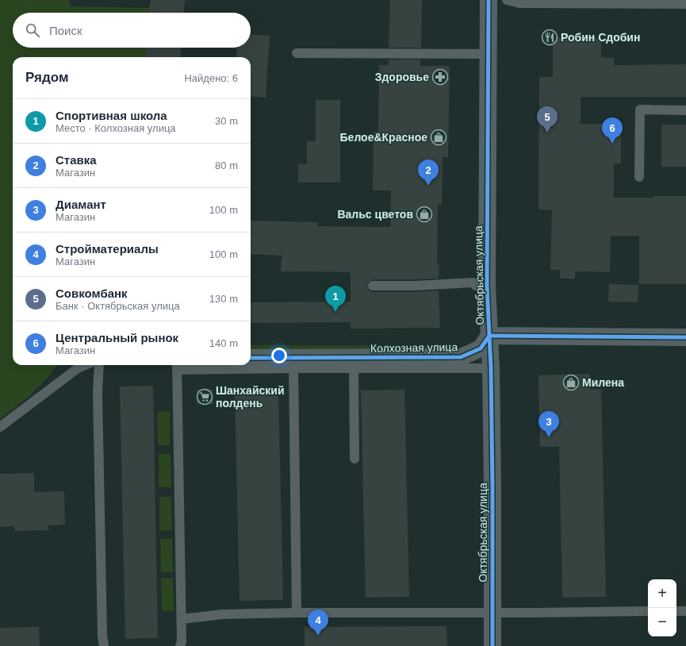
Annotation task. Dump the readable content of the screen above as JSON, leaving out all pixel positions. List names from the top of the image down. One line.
{"streets":{"street":["Октябрьская улица","Колхозная улица"]},"crossings":[["Октябрьская улица","Колхозная улица"]],"places":{"restaurant":["Робин Сдобин"],"pharmacy":["Здоровье"],"shop":["Белое&Красное","Вальс цветов","Милена"],"supermarket":["Шанхайский полдень"]},"page":{"search":"Поиск","heading":["Рядом","Найдено: 6"],"list":[{"mark":"1","name":"Спортивная школа","note":"Место · Колхозная улица","value":"30 m"},{"mark":"2","name":"Ставка","note":"Магазин","value":"80 m"},{"mark":"3","name":"Диамант","note":"Магазин","value":"100 m"},{"mark":"4","name":"Стройматериалы","note":"Магазин","value":"100 m"},{"mark":"5","name":"Совкомбанк","note":"Банк · Октябрьская улица","value":"130 m"},{"mark":"6","name":"Центральный рынок","note":"Магазин","value":"140 m"}],"pins":["5","6","2","1","3","4"],"map_buttons":["+","−"]}}
